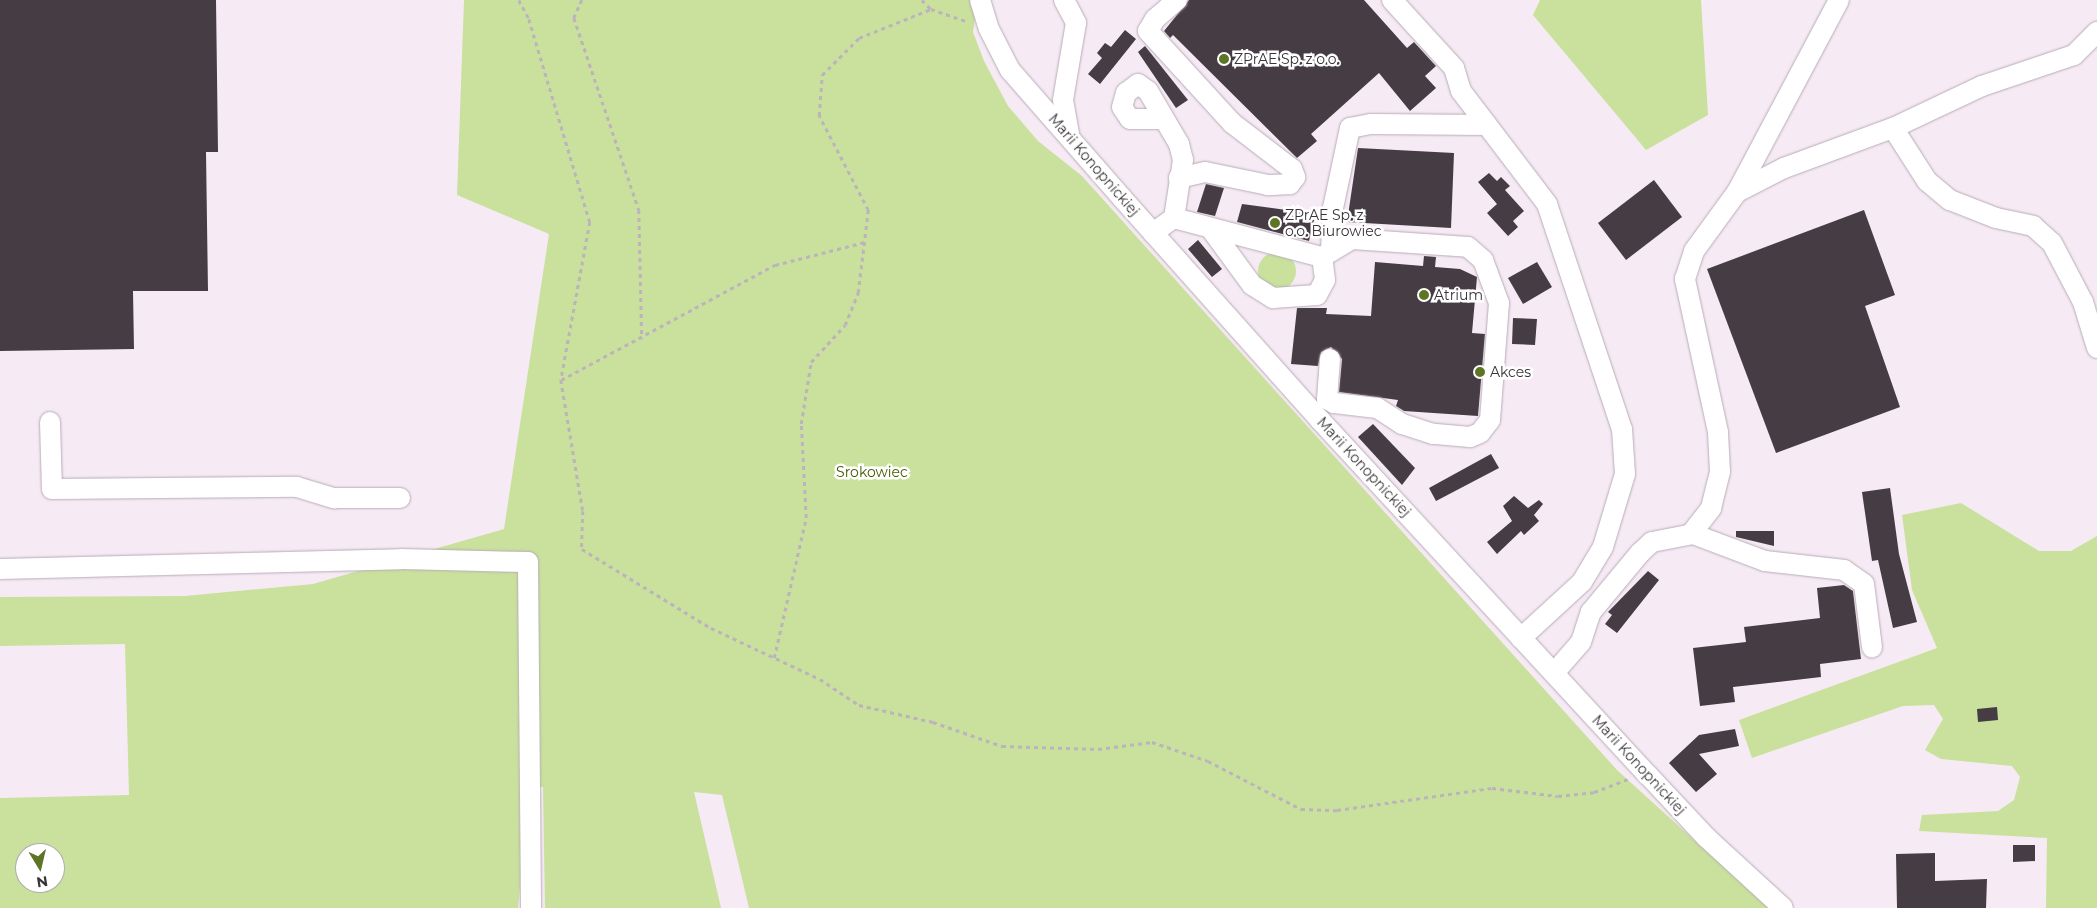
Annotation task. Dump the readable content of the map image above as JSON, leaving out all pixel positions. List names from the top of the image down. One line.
{"streets":{"street":["Marii Konopnickiej"]},"parks":["Srokowiec"],"places":["ZPrAE Sp. z o.o.","ZPrAE Sp. z o.o. Biurowiec","Atrium","Akces"],"north":"bottom"}
